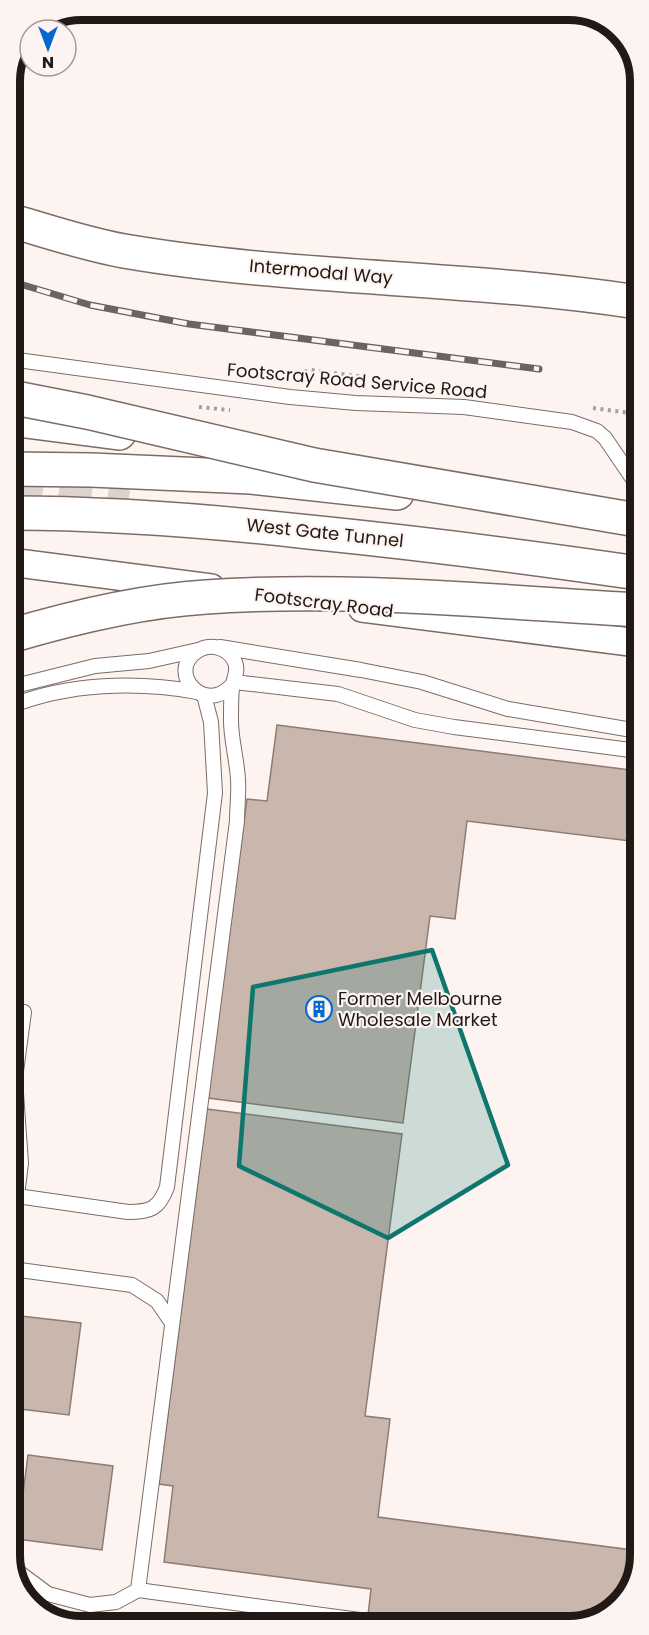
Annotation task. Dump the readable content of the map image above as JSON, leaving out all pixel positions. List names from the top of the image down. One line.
{"streets":{"main road":["Intermodal Way","West Gate Tunnel"],"street":["Footscray Road"],"lane":["Footscray Road Service Road"]},"places":{"building":["Former Melbourne Wholesale Market"]},"north":"bottom"}
